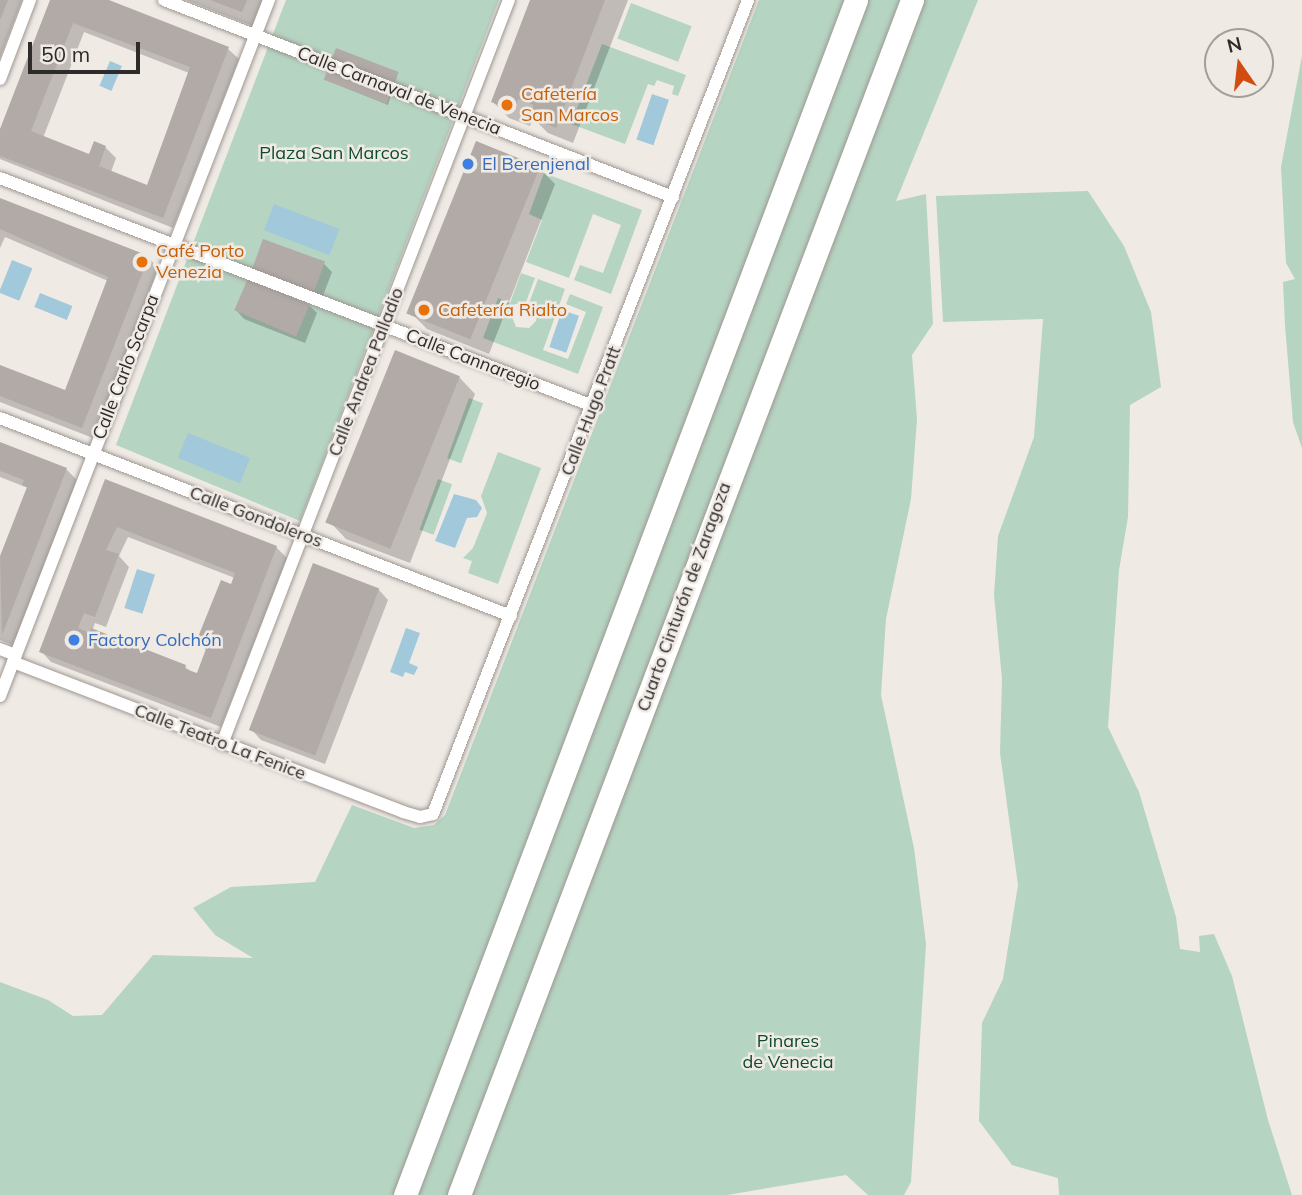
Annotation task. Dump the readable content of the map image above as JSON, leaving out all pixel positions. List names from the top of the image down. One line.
{"streets":{"highway":["Cuarto Cinturón de Zaragoza"],"street":["Calle Carnaval de Venecia","Calle Cannaregio","Calle Carlo Scarpa","Calle Andrea Palladio","Calle Hugo Pratt","Calle Gondoleros","Calle Teatro La Fenice"]},"crossings":[["Calle Carnaval de Venecia","Calle Carlo Scarpa"],["Calle Carnaval de Venecia","Calle Andrea Palladio"],["Calle Carnaval de Venecia","Calle Hugo Pratt"],["Calle Cannaregio","Calle Carlo Scarpa"],["Calle Cannaregio","Calle Andrea Palladio"],["Calle Cannaregio","Calle Hugo Pratt"],["Calle Carlo Scarpa","Calle Gondoleros"],["Calle Carlo Scarpa","Calle Teatro La Fenice"],["Calle Andrea Palladio","Calle Gondoleros"],["Calle Andrea Palladio","Calle Teatro La Fenice"],["Calle Hugo Pratt","Calle Gondoleros"],["Calle Hugo Pratt","Calle Teatro La Fenice"]],"parks":["Plaza San Marcos","Pinares de Venecia"],"places":["Cafetería San Marcos","El Berenjenal","Café Porto Venezia","Cafetería Rialto","Factory Colchón"],"scale_bar":"50 m","north":"top"}
